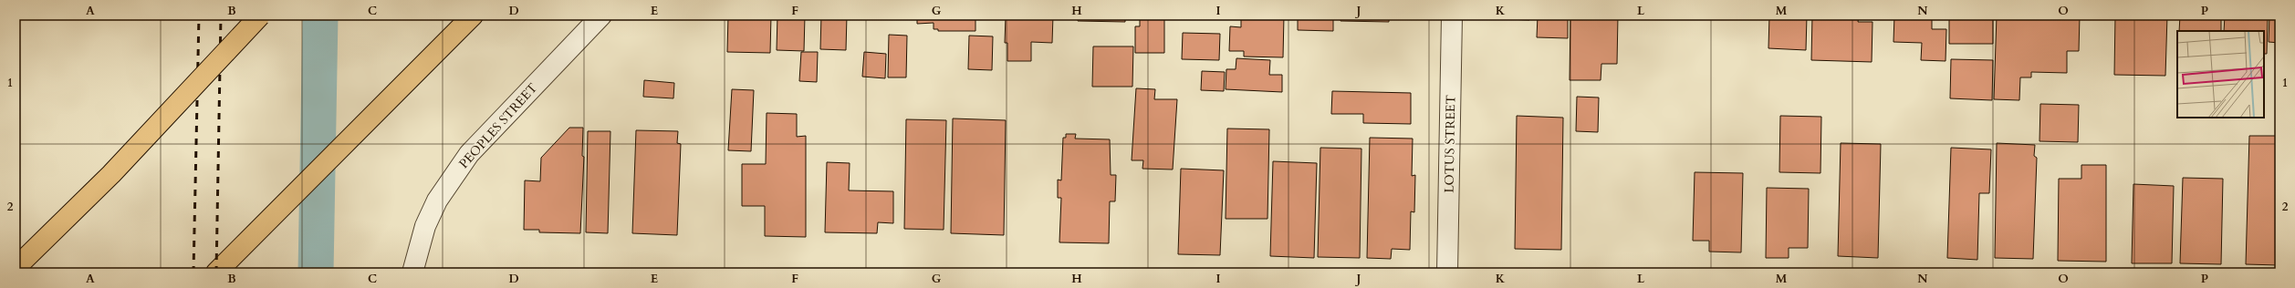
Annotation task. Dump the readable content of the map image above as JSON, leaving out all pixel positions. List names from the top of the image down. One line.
{"streets":{"street":["PEOPLES STREET","LOTUS STREET"]},"grid":{"columns":["A","B","C","D","E","F","G","H","I","J","K","L","M","N","O","P"],"rows":["1","2"]}}
